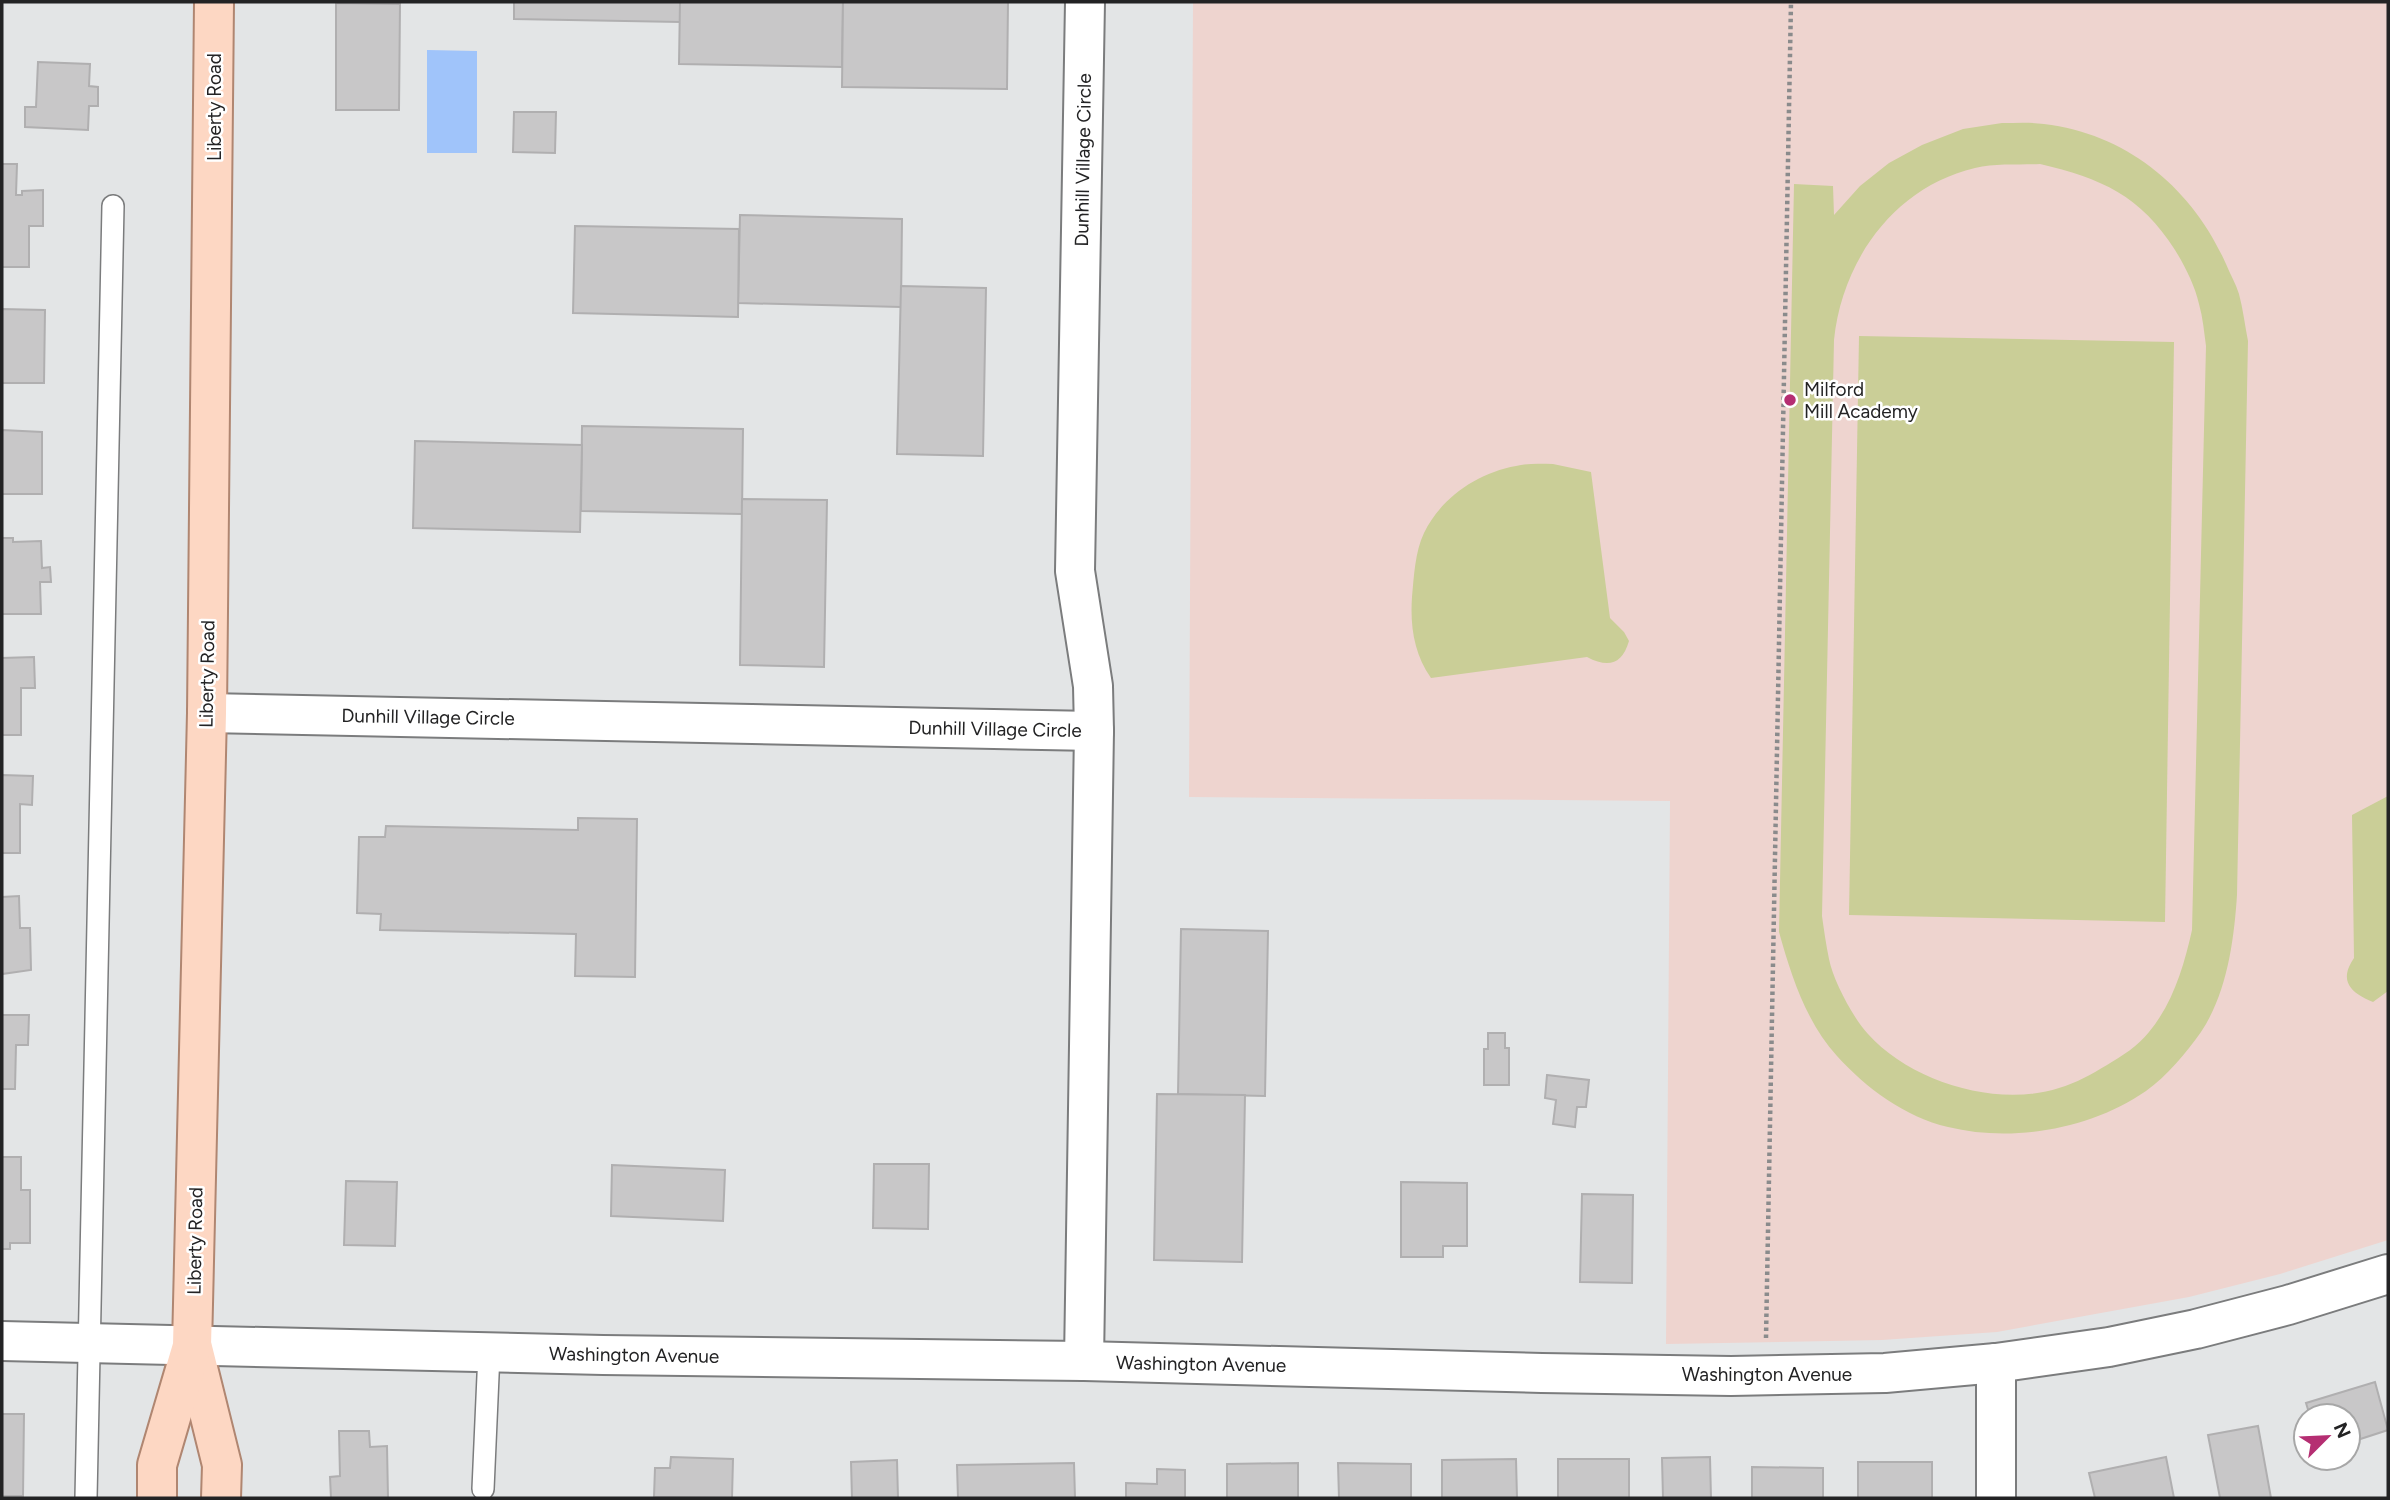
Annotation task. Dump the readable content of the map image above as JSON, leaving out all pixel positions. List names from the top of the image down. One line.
{"streets":{"main road":["Liberty Road","Dunhill Village Circle","Washington Avenue"]},"crossings":[["Liberty Road","Dunhill Village Circle"],["Liberty Road","Washington Avenue"]],"places":["Milford Mill Academy"],"north":"top right"}
